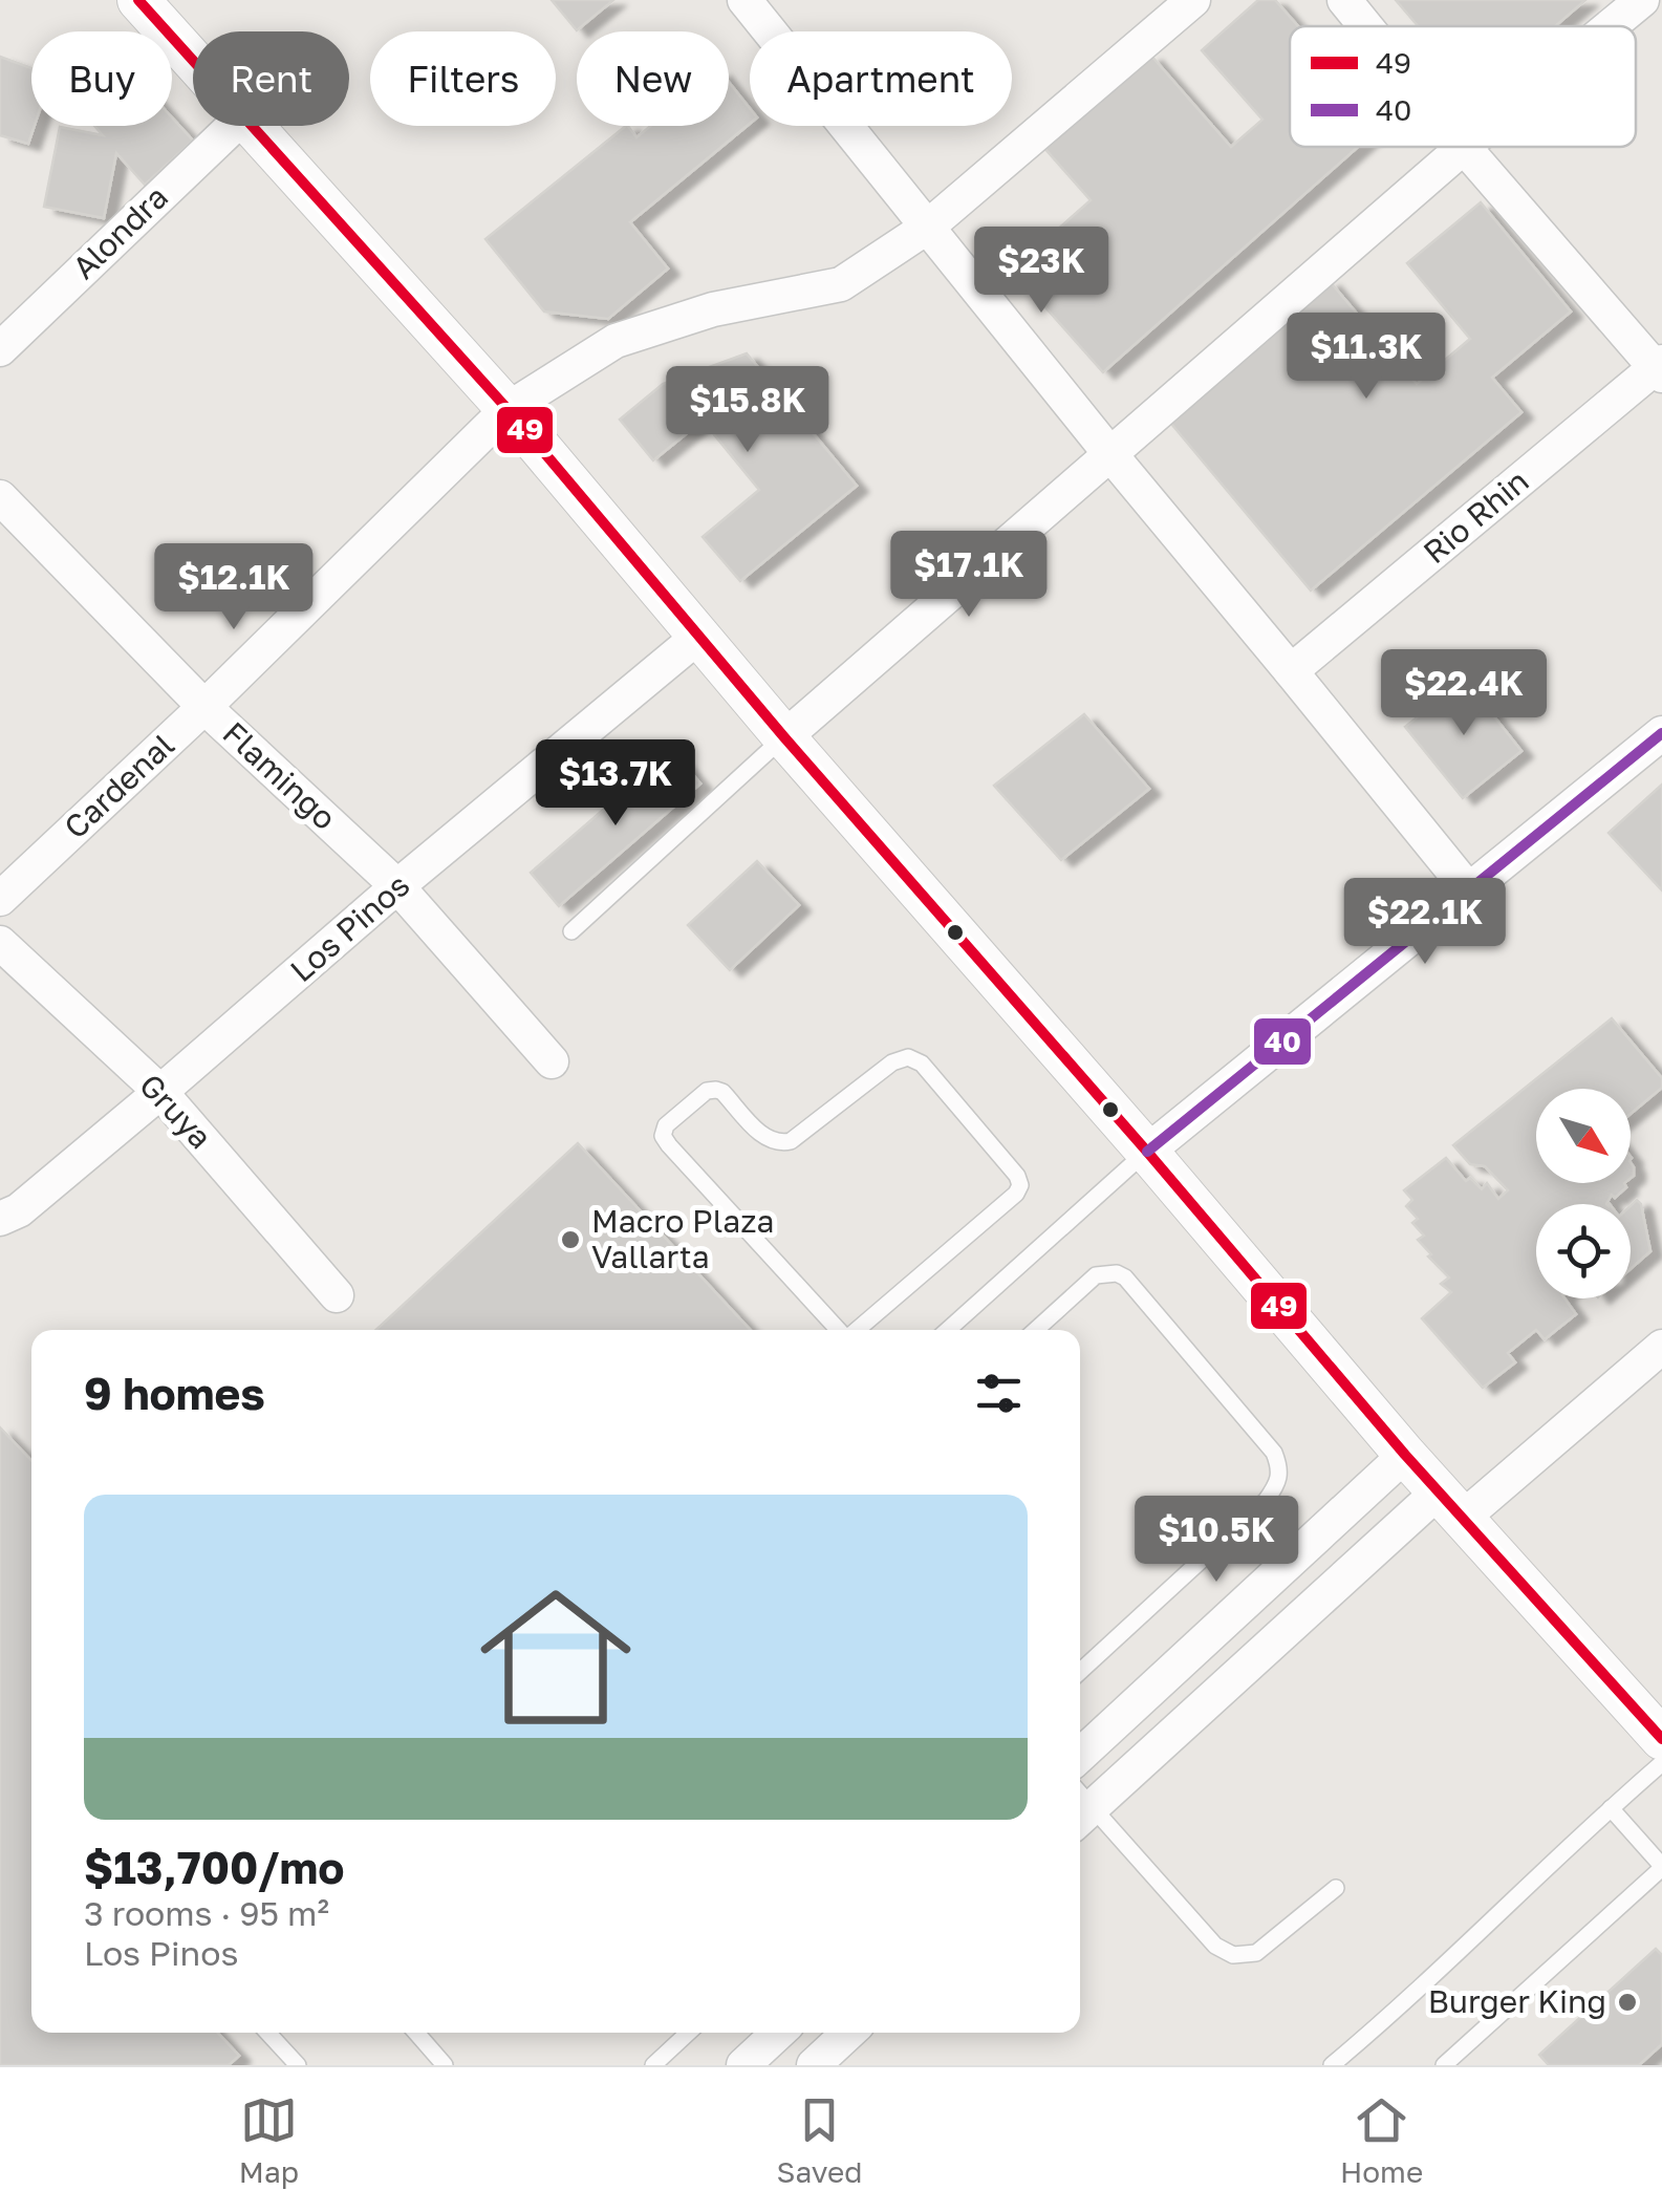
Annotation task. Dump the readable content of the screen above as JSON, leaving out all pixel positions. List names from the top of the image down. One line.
{"streets":{"street":["Alondra","Rio Rhin","Flamingo","Cardenal","Los Pinos","Gruya"]},"crossings":[["Flamingo","Cardenal"],["Flamingo","Los Pinos"],["Los Pinos","Gruya"]],"places":["Macro Plaza Vallarta","Burger King"],"lines":["transit line 49","transit line 40"],"legend":["49","40"],"north":"bottom right","page":{"chip":["Buy","Rent","Filters","New","Apartment"],"price":["$23K","$11.3K","$15.8K","$17.1K","$12.1K","$22.4K","$13.7K","$22.1K","$10.5K"],"heading":"9 homes","list":[{"name":"$13,700/mo","note":"3 rooms · 95 m² · Los Pinos"}],"tabs":["Map","Saved","Home"]}}
